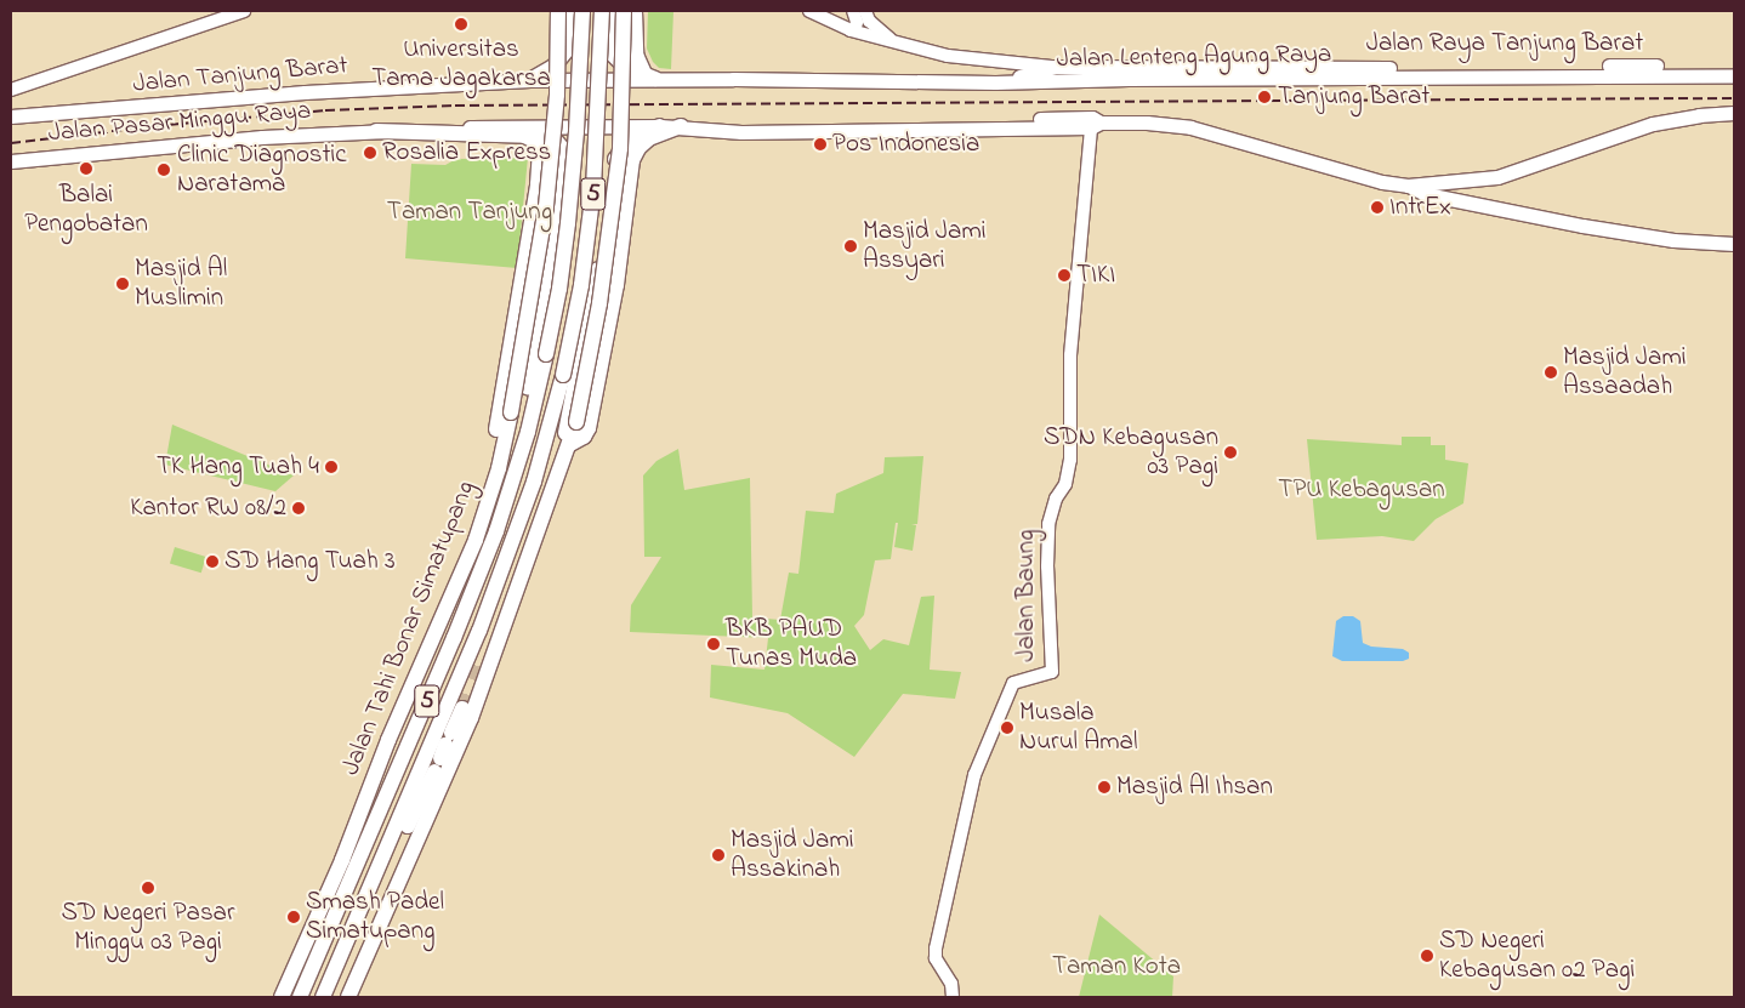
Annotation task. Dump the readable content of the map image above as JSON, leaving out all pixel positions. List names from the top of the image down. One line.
{"streets":{"highway":["5","Jalan Tahi Bonar Simatupang"],"main road":["Jalan Raya Tanjung Barat","Jalan Lenteng Agung Raya","Jalan Tanjung Barat","Jalan Pasar Minggu Raya"],"street":["Jalan Baung"]},"crossings":[["Jalan Raya Tanjung Barat","Jalan Lenteng Agung Raya"],["Jalan Lenteng Agung Raya","Jalan Tanjung Barat"]],"parks":["Taman Tanjung","TPU Kebagusan","Taman Kota"],"places":["Universitas Tama Jagakarsa","Tanjung Barat","Pos Indonesia","Rosalia Express","Balai Pengobatan","Clinic Diagnostic Naratama","IntrEx","Masjid Jami Assyari","TIKI","Masjid Al Muslimin","Masjid Jami Assaadah","SDN Kebagusan 03 Pagi","TK Hang Tuah 4","Kantor RW 08/2","SD Hang Tuah 3","BKB PAUD Tunas Muda","Musala Nurul Amal","Masjid Al Ihsan","Masjid Jami Assakinah","SD Negeri Pasar Minggu 03 Pagi","Smash Padel Simatupang","SD Negeri Kebagusan 02 Pagi"]}
